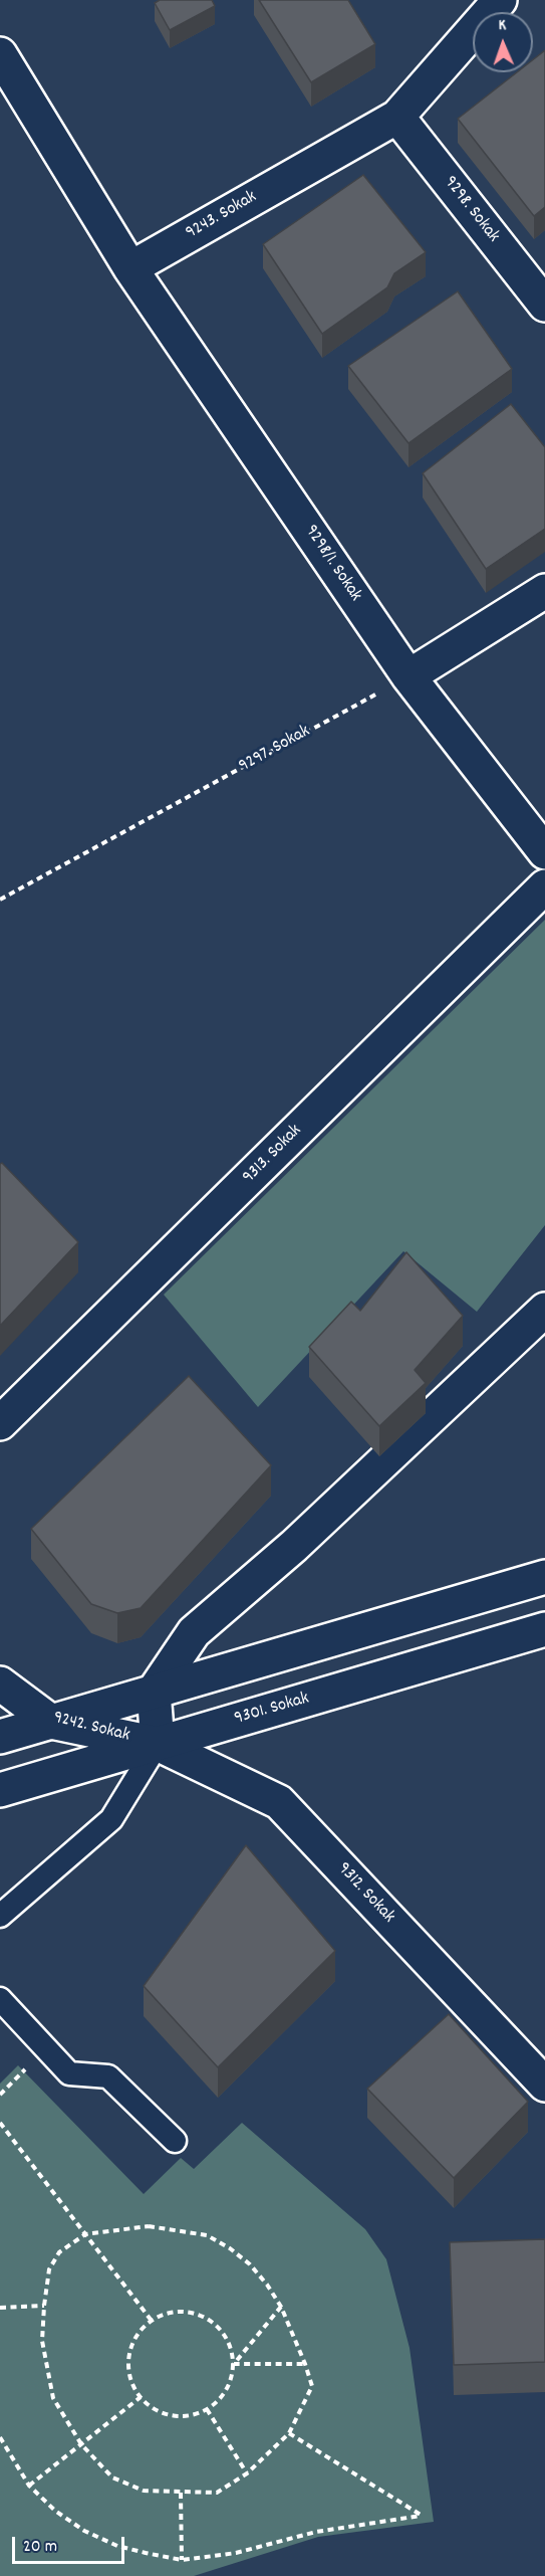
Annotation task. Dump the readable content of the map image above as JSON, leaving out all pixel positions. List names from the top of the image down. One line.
{"streets":{"street":["9298. Sokak","9243. Sokak","9298/1. Sokak","9313. Sokak","9301. Sokak","9242. Sokak","9312. Sokak"],"path":["9297. Sokak"]},"crossings":[["9298. Sokak","9243. Sokak"],["9243. Sokak","9298/1. Sokak"],["9298/1. Sokak","9297. Sokak"],["9301. Sokak","9242. Sokak"],["9301. Sokak","9312. Sokak"],["9242. Sokak","9312. Sokak"]],"scale_bar":"20 m","north":"top"}
